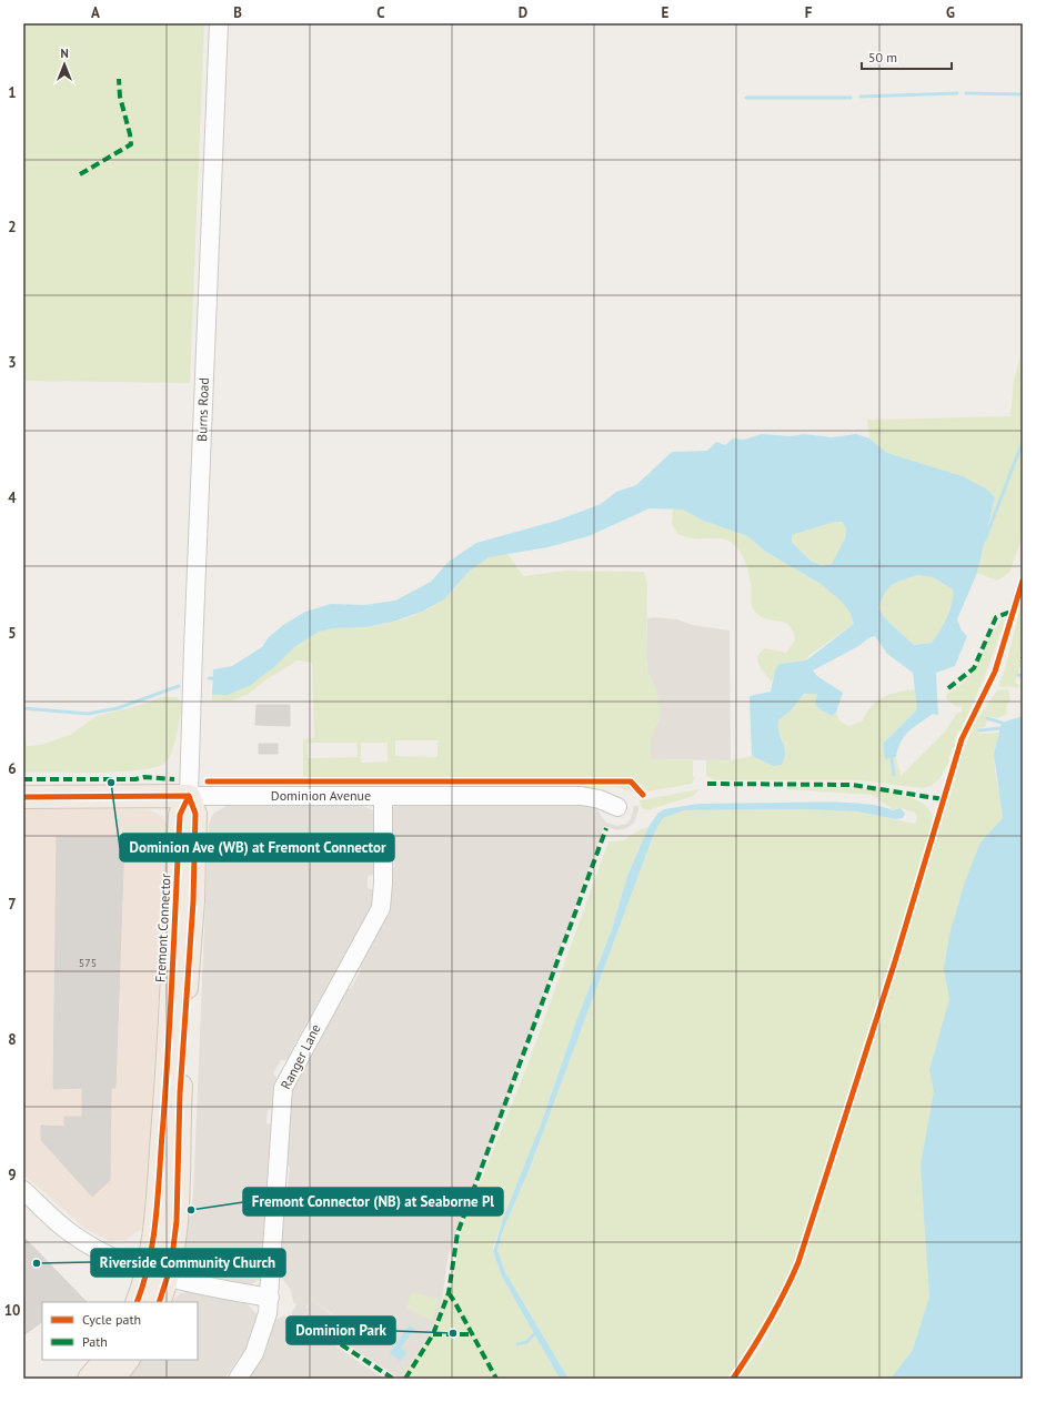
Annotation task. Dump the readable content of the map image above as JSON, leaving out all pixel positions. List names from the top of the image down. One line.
{"streets":{"main road":["Dominion Avenue","Fremont Connector"],"street":["Burns Road","Ranger Lane"]},"crossings":[["Burns Road","Dominion Avenue"],["Burns Road","Fremont Connector"],["Dominion Avenue","Fremont Connector"],["Dominion Avenue","Ranger Lane"]],"places":["Dominion Ave (WB) at Fremont Connector","Fremont Connector (NB) at Seaborne Pl","Riverside Community Church","Dominion Park"],"house_numbers":["575"],"legend":["Cycle path","Path"],"scale_bar":"50 m","north":"top","grid":{"columns":["A","B","C","D","E","F","G"],"rows":["1","2","3","4","5","6","7","8","9","10"]}}
